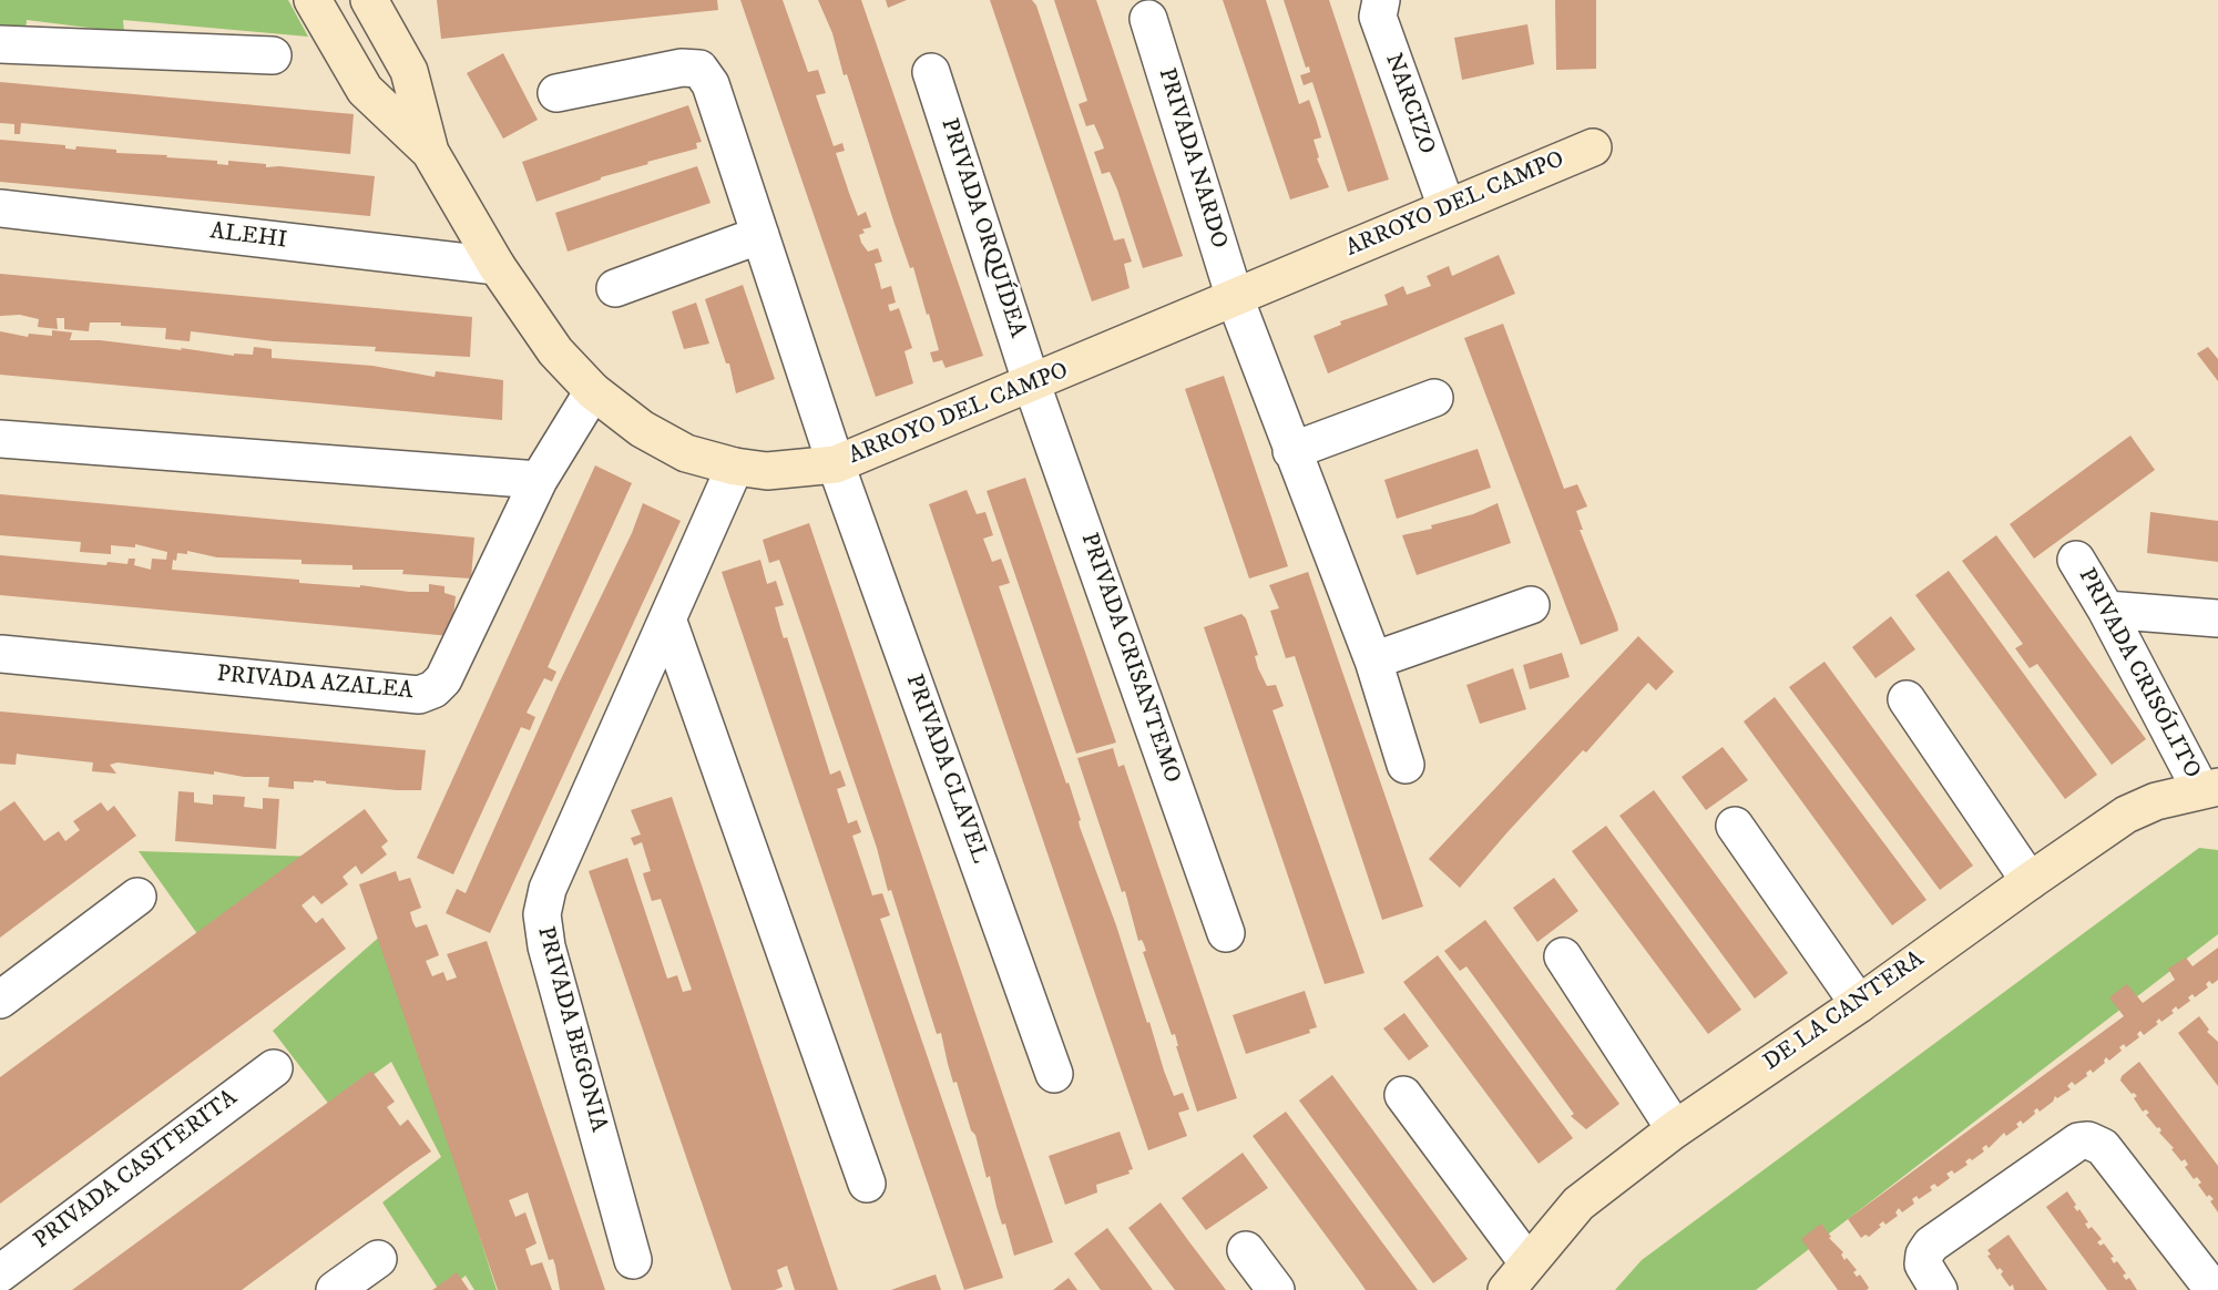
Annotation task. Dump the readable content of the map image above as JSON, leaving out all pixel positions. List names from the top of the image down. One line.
{"streets":{"street":["NARCIZO","PRIVADA NARDO","ARROYO DEL CAMPO","PRIVADA ORQUÍDEA","ALEHI","PRIVADA CRISANTEMO","PRIVADA CRISÓLITO","PRIVADA AZALEA","PRIVADA CLAVEL","DE LA CANTERA","PRIVADA BEGONIA","PRIVADA CASITERITA"]},"crossings":[["NARCIZO","ARROYO DEL CAMPO"],["PRIVADA NARDO","ARROYO DEL CAMPO"],["ARROYO DEL CAMPO","PRIVADA ORQUÍDEA"],["ARROYO DEL CAMPO","ALEHI"],["ARROYO DEL CAMPO","PRIVADA CRISANTEMO"],["ARROYO DEL CAMPO","PRIVADA AZALEA"],["ARROYO DEL CAMPO","PRIVADA CLAVEL"],["ARROYO DEL CAMPO","PRIVADA BEGONIA"],["PRIVADA ORQUÍDEA","PRIVADA CRISANTEMO"],["PRIVADA CRISÓLITO","DE LA CANTERA"]]}
